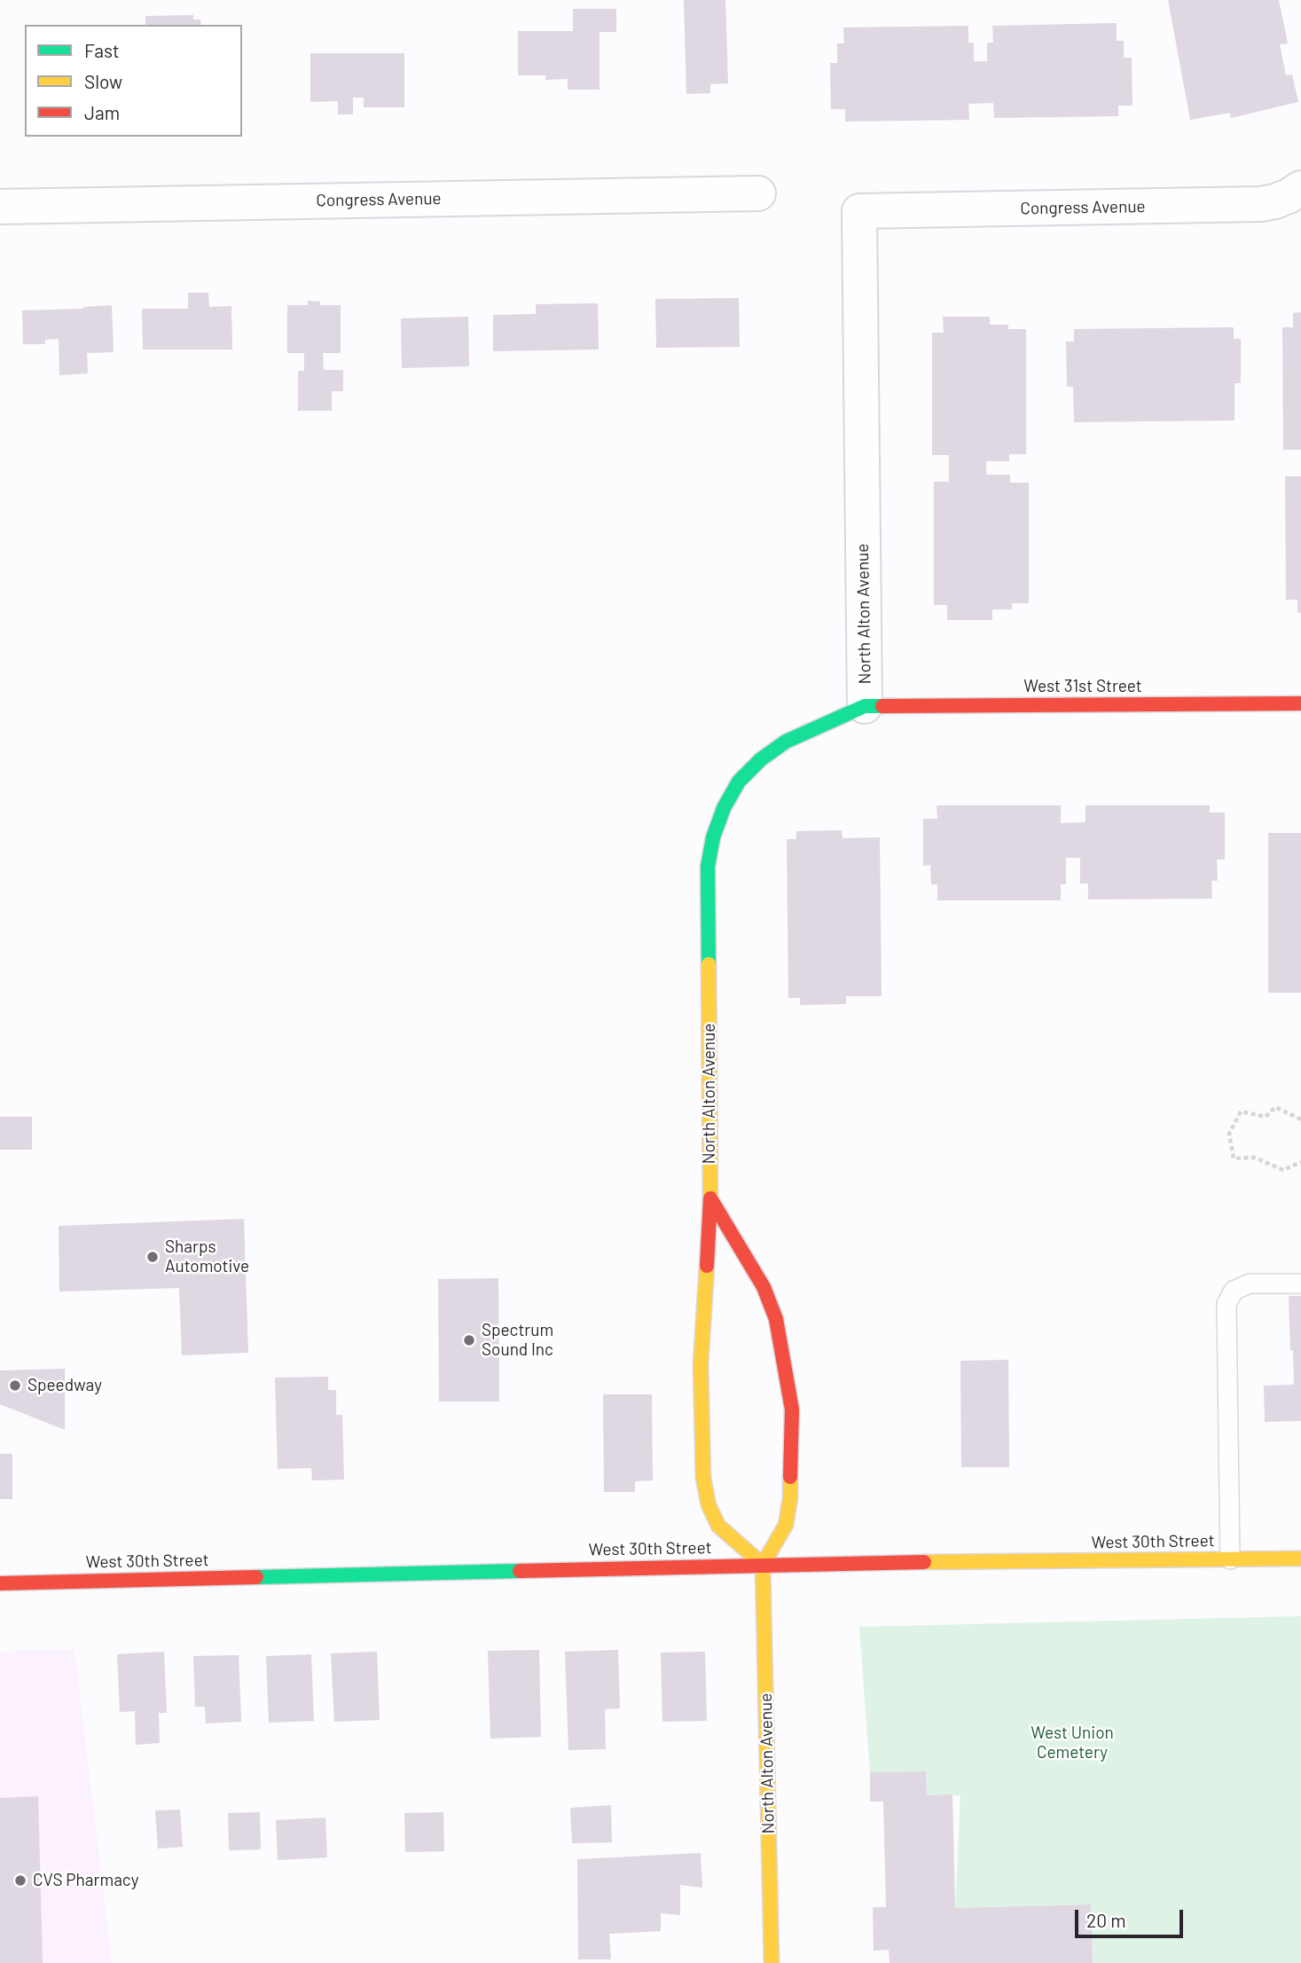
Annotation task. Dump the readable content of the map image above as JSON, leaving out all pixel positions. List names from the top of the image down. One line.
{"streets":{"street":["Congress Avenue","North Alton Avenue","West 31st Street","West 30th Street"]},"crossings":[["Congress Avenue","North Alton Avenue"],["North Alton Avenue","West 31st Street"],["North Alton Avenue","West 30th Street"]],"parks":["West Union Cemetery"],"places":["Sharps Automotive","Spectrum Sound Inc","Speedway","CVS Pharmacy"],"legend":["Fast","Slow","Jam"],"scale_bar":"20 m"}
